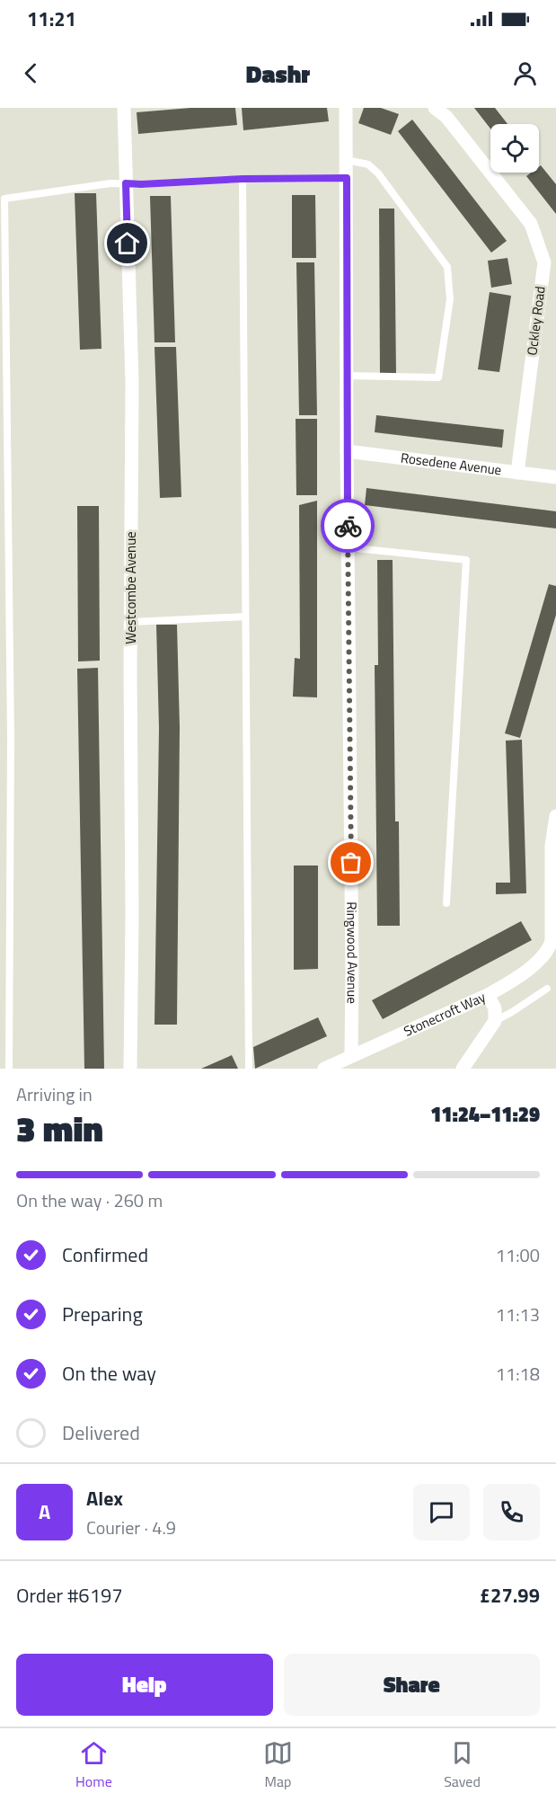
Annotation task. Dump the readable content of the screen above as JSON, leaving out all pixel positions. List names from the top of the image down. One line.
{"streets":{"street":["Ockley Road","Rosedene Avenue","Westcombe Avenue","Ringwood Avenue","Stonecroft Way"]},"crossings":[["Ockley Road","Rosedene Avenue"],["Rosedene Avenue","Ringwood Avenue"],["Ringwood Avenue","Stonecroft Way"]],"page":{"status":"11:21","header":"Dashr","heading":["3 min","Arriving in","11:24–11:29"],"panel":["Alex","Courier · 4.9","Order #6197","£27.99"],"bar":"On the way · 260 m","list":[["Confirmed","11:00"],["Preparing","11:13"],["On the way","11:18"],"Delivered"],"round":"A","buttons":["Help","Share"],"tabs":["Home","Map","Saved"]}}
